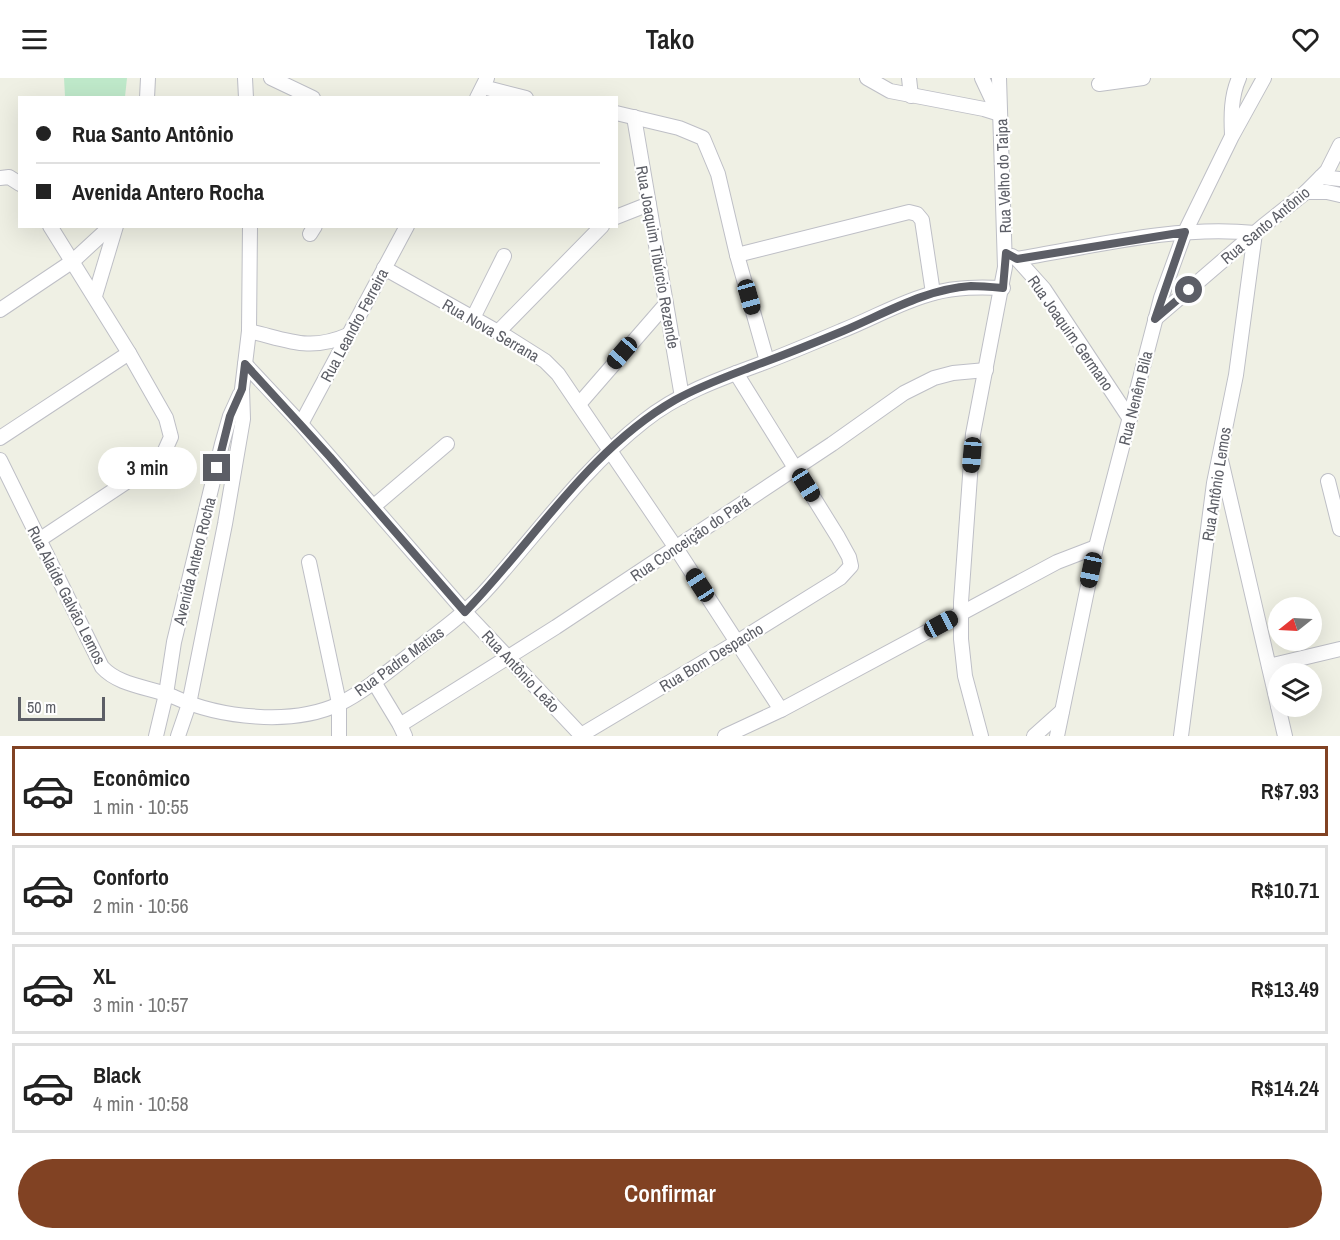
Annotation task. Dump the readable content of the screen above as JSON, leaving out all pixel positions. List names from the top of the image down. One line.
{"streets":{"street":["Rua Velho do Taipa","Rua Santo Antônio","Rua Joaquim Tibúrcio Rezende","Rua Leandro Ferreira","Rua Nova Serrana","Rua Joaquim Germano","Rua Nenêm Bila","Rua Antônio Lemos","Rua Conceição do Pará","Avenida Antero Rocha","Rua Alaíde Galvão Lemos","Rua Bom Despacho","Rua Padre Matias","Rua Antônio Leão"]},"crossings":[["Rua Velho do Taipa","Rua Joaquim Germano"],["Rua Velho do Taipa","Rua Conceição do Pará"],["Rua Velho do Taipa","Rua Padre Matias"],["Rua Santo Antônio","Rua Nenêm Bila"],["Rua Santo Antônio","Rua Antônio Lemos"],["Rua Joaquim Tibúrcio Rezende","Rua Padre Matias"],["Rua Leandro Ferreira","Rua Nova Serrana"],["Rua Leandro Ferreira","Rua Antônio Leão"],["Rua Nova Serrana","Rua Conceição do Pará"],["Rua Nova Serrana","Rua Bom Despacho"],["Rua Nova Serrana","Rua Padre Matias"],["Rua Joaquim Germano","Rua Nenêm Bila"],["Rua Conceição do Pará","Rua Bom Despacho"],["Rua Conceição do Pará","Rua Antônio Leão"],["Avenida Antero Rocha","Rua Alaíde Galvão Lemos"],["Avenida Antero Rocha","Rua Padre Matias"],["Avenida Antero Rocha","Rua Antônio Leão"],["Rua Alaíde Galvão Lemos","Rua Padre Matias"],["Rua Bom Despacho","Rua Antônio Leão"],["Rua Padre Matias","Rua Antônio Leão"]],"scale_bar":"50 m","north":"left","page":{"header":"Tako","banner":["Rua Santo Antônio","Avenida Antero Rocha"],"bubble":"3 min","scale":"50 m","list":[{"name":"Econômico","note":"1 min · 10:55","value":"R$7.93"},{"name":"Conforto","note":"2 min · 10:56","value":"R$10.71"},{"name":"XL","note":"3 min · 10:57","value":"R$13.49"},{"name":"Black","note":"4 min · 10:58","value":"R$14.24"}],"buttons":"Confirmar"}}
